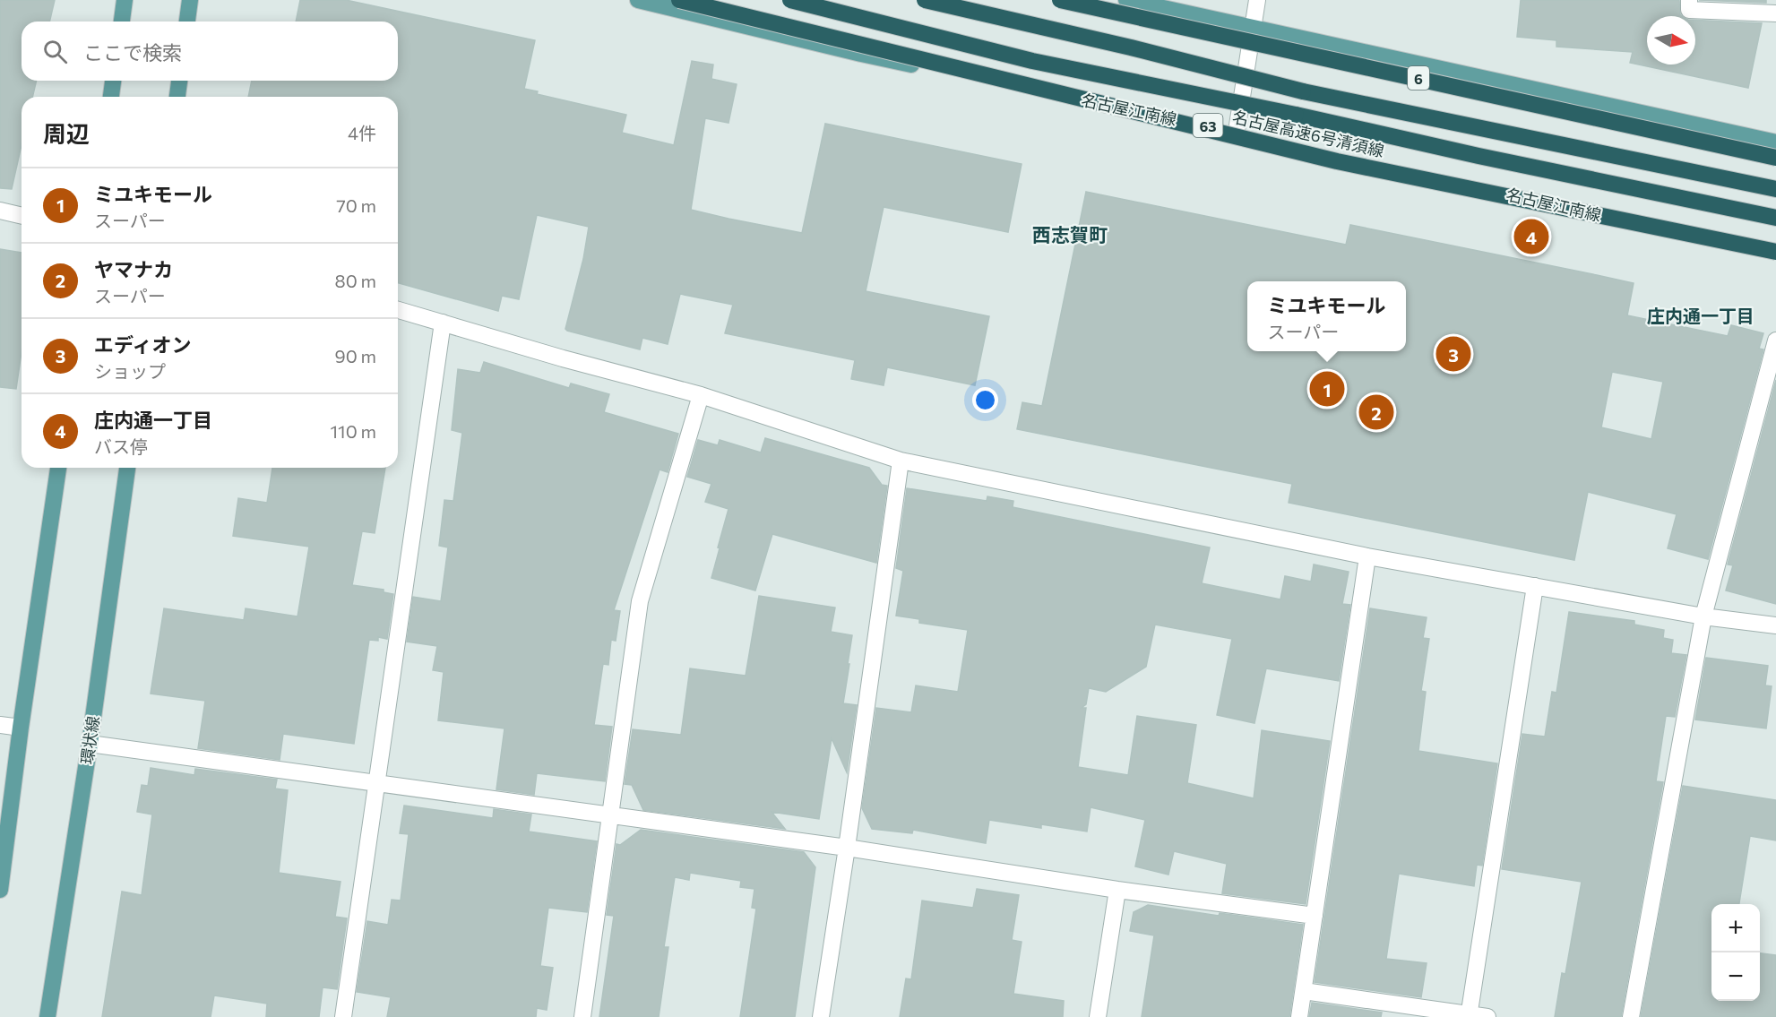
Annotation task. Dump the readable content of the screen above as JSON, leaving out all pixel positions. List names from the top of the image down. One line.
{"streets":{"highway":["6","名古屋高速6号清須線"],"main road":["名古屋江南線","63","環状線"]},"crossings":[["名古屋江南線","名古屋高速6号清須線"]],"districts":["西志賀町","庄内通一丁目"],"north":"right","page":{"search":"ここで検索","heading":["周辺","4件"],"list":[{"mark":"1","name":"ミユキモール","note":"スーパー","value":"70 m"},{"mark":"2","name":"ヤマナカ","note":"スーパー","value":"80 m"},{"mark":"3","name":"エディオン","note":"ショップ","value":"90 m"},{"mark":"4","name":"庄内通一丁目","note":"バス停","value":"110 m"}],"pins":["4","3","1","2"],"popup":["ミユキモール","スーパー"],"map_buttons":["+","−"]}}
